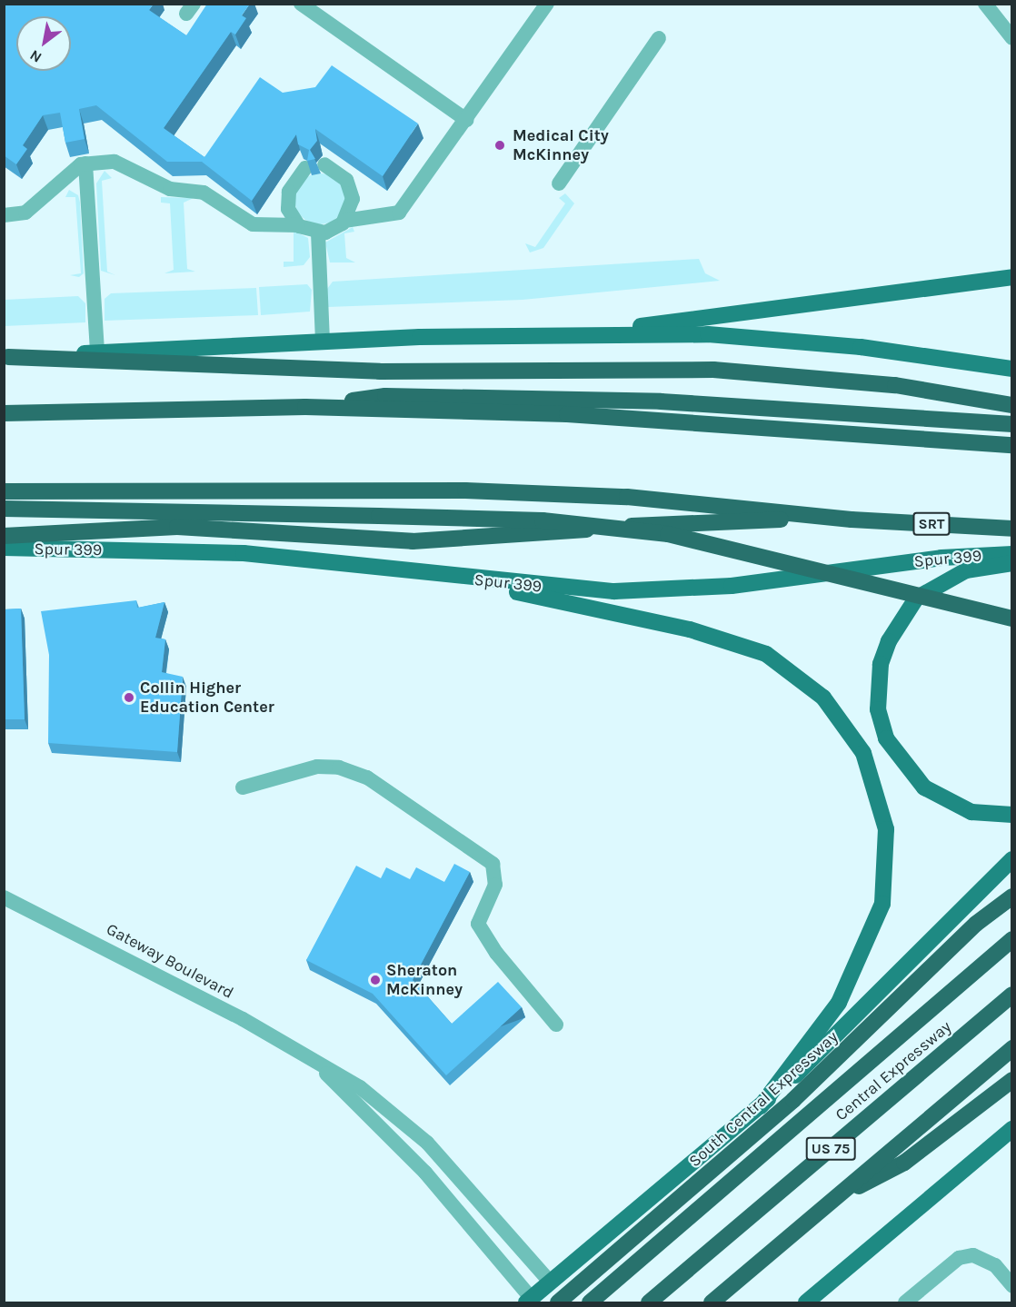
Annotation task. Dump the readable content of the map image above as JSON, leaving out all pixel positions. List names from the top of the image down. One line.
{"streets":{"highway":["SRT","Central Expressway","US 75"],"main road":["Spur 399","South Central Expressway"],"street":["Gateway Boulevard"]},"crossings":[["Gateway Boulevard","South Central Expressway"]],"places":["Medical City McKinney","Collin Higher Education Center","Sheraton McKinney"],"north":"bottom left"}
